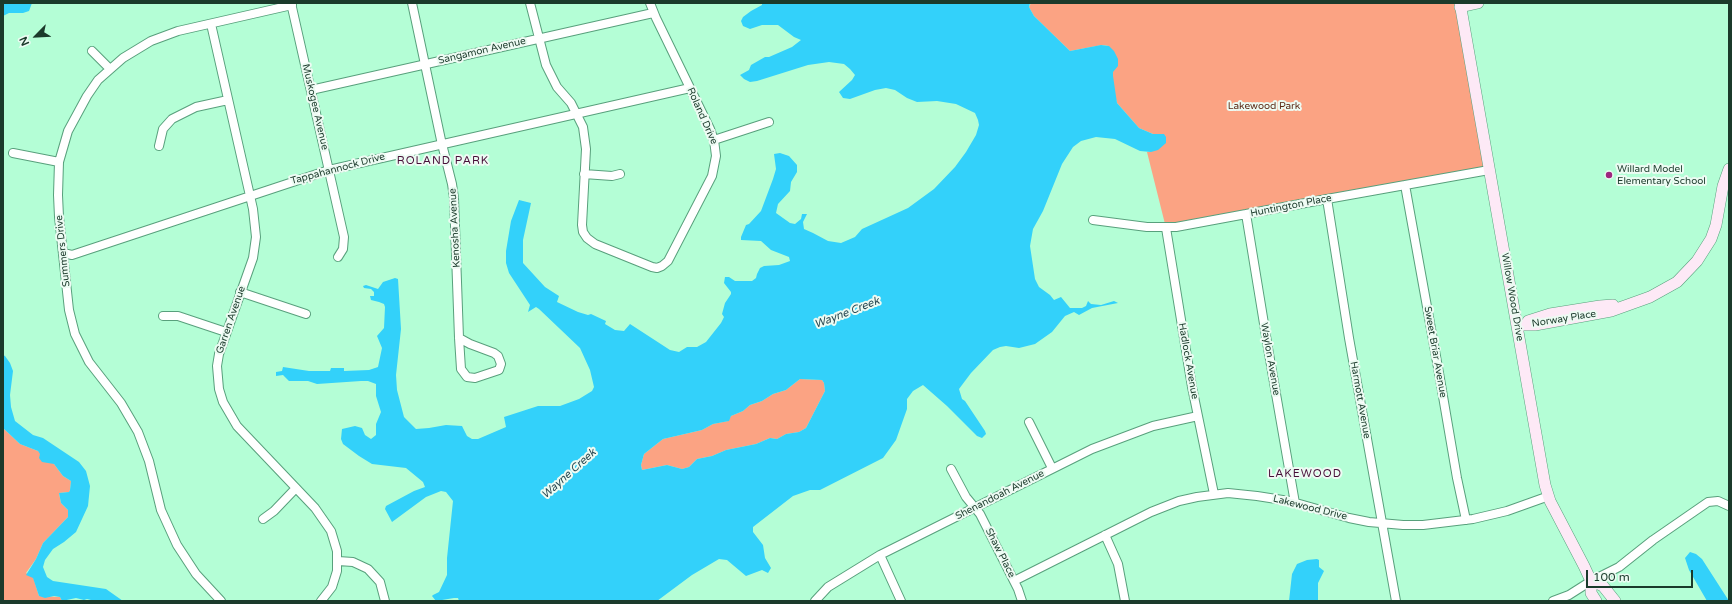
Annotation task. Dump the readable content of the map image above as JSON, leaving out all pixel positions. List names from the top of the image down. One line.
{"streets":{"street":["Sangamon Avenue","Muskogee Avenue","Roland Drive","Tappahannock Drive","Huntington Place","Kenosha Avenue","Summers Drive","Willow Wood Drive","Norway Place","Garren Avenue","Sweet Briar Avenue","Waylon Avenue","Hadlock Avenue","Harmott Avenue","Shenandoah Avenue","Lakewood Drive","Shaw Place"]},"crossings":[["Sangamon Avenue","Muskogee Avenue"],["Sangamon Avenue","Roland Drive"],["Sangamon Avenue","Kenosha Avenue"],["Muskogee Avenue","Tappahannock Drive"],["Muskogee Avenue","Summers Drive"],["Roland Drive","Tappahannock Drive"],["Tappahannock Drive","Kenosha Avenue"],["Tappahannock Drive","Summers Drive"],["Tappahannock Drive","Garren Avenue"],["Huntington Place","Willow Wood Drive"],["Huntington Place","Sweet Briar Avenue"],["Huntington Place","Waylon Avenue"],["Huntington Place","Hadlock Avenue"],["Huntington Place","Harmott Avenue"],["Summers Drive","Garren Avenue"],["Willow Wood Drive","Norway Place"],["Willow Wood Drive","Lakewood Drive"],["Sweet Briar Avenue","Lakewood Drive"],["Waylon Avenue","Lakewood Drive"],["Hadlock Avenue","Shenandoah Avenue"],["Hadlock Avenue","Lakewood Drive"],["Harmott Avenue","Lakewood Drive"],["Shenandoah Avenue","Shaw Place"],["Lakewood Drive","Shaw Place"]],"districts":["ROLAND PARK","LAKEWOOD"],"water":["Wayne Creek"],"parks":["Lakewood Park"],"places":["Willard Model Elementary School"],"scale_bar":"100 m","north":"bottom left"}
